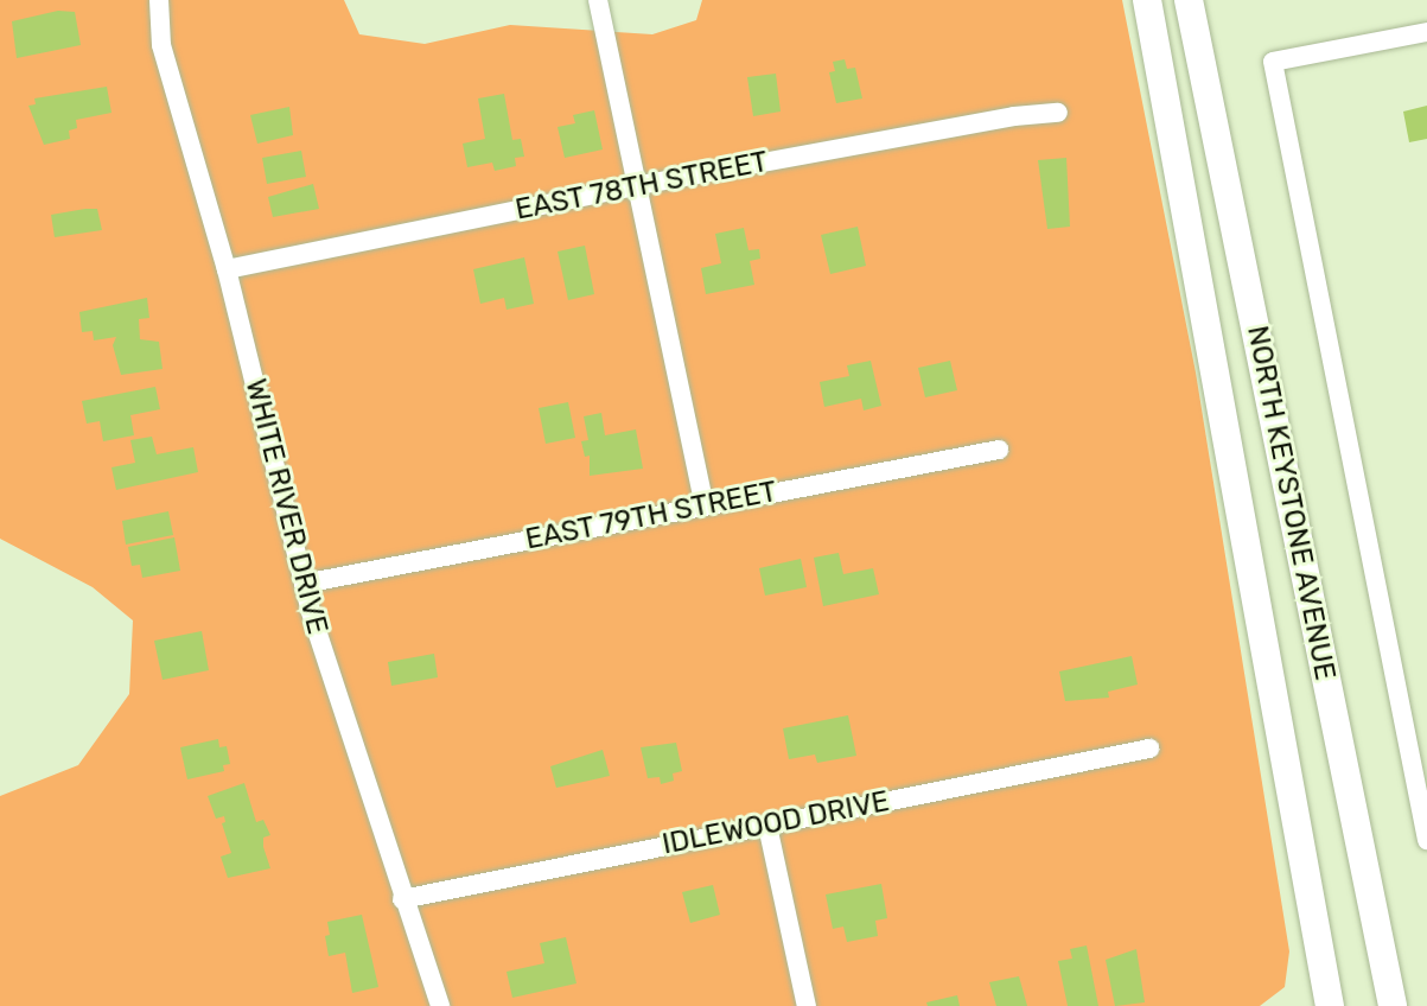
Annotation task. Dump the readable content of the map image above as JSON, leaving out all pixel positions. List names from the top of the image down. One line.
{"streets":{"main road":["NORTH KEYSTONE AVENUE"],"street":["EAST 78TH STREET","WHITE RIVER DRIVE","EAST 79TH STREET","IDLEWOOD DRIVE"]},"crossings":[["EAST 78TH STREET","WHITE RIVER DRIVE"],["WHITE RIVER DRIVE","EAST 79TH STREET"],["WHITE RIVER DRIVE","IDLEWOOD DRIVE"]]}
